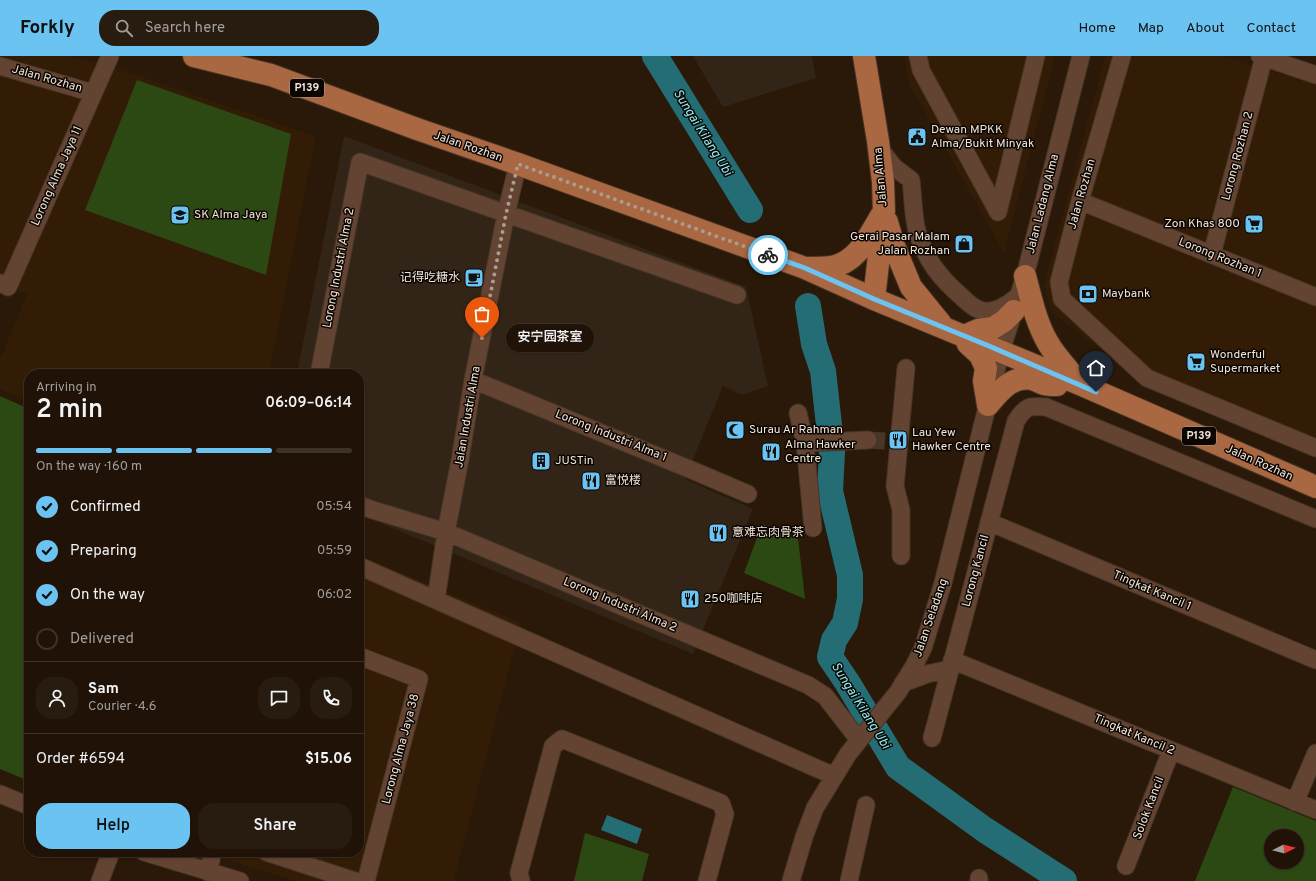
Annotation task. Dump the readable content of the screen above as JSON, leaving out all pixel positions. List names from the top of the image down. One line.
{"streets":{"main road":["Jalan Rozhan","P139","Jalan Alma"],"street":["Lorong Rozhan 2","Lorong Alma Jaya 11","Jalan Ladang Alma","Lorong Rozhan 1","Lorong Industri Alma 2","Jalan Industri Alma","Lorong Industri Alma 1","Lorong Kancil","Tingkat Kancil 1","Jalan Seladang","Tingkat Kancil 2","Lorong Alma Jaya 38","Solok Kancil"]},"crossings":[["Jalan Rozhan","Lorong Alma Jaya 11"],["Jalan Rozhan","Jalan Alma"],["Jalan Rozhan","Jalan Ladang Alma"],["Jalan Rozhan","Lorong Rozhan 1"],["Jalan Rozhan","Jalan Industri Alma"],["Jalan Rozhan","Jalan Seladang"],["Lorong Rozhan 2","Lorong Rozhan 1"],["Jalan Ladang Alma","Jalan Seladang"],["Lorong Industri Alma 2","Jalan Industri Alma"],["Lorong Industri Alma 2","Jalan Seladang"],["Jalan Industri Alma","Lorong Industri Alma 1"],["Lorong Kancil","Tingkat Kancil 1"],["Lorong Kancil","Tingkat Kancil 2"],["Tingkat Kancil 2","Solok Kancil"]],"water":["Sungai Kilang Ubi"],"places":{"public building":["Dewan MPKK Alma/Bukit Minyak"],"school or university":["SK Alma Jaya"],"supermarket":["Zon Khas 800","Wonderful Supermarket"],"shop":["Gerai Pasar Malam Jalan Rozhan"],"cafe":["记得吃糖水"],"bank":["Maybank"],"other":["安宁园茶室"],"mosque":["Surau Ar Rahman"],"restaurant":["Lau Yew Hawker Centre","Alma Hawker Centre","富悦楼","意难忘肉骨茶","250咖啡店"],"building":["JUSTin"]},"north":"right","page":{"header":"Forkly","search":"Search here","nav":["Home","Map","About","Contact"],"bubble":"安宁园茶室","heading":["2 min","Arriving in","06:09–06:14"],"panel":["Sam","Courier · 4.6","Order #6594","$15.06"],"bar":"On the way · 160 m","list":[["Confirmed","05:54"],["Preparing","05:59"],["On the way","06:02"],"Delivered"],"buttons":["Help","Share"]}}
